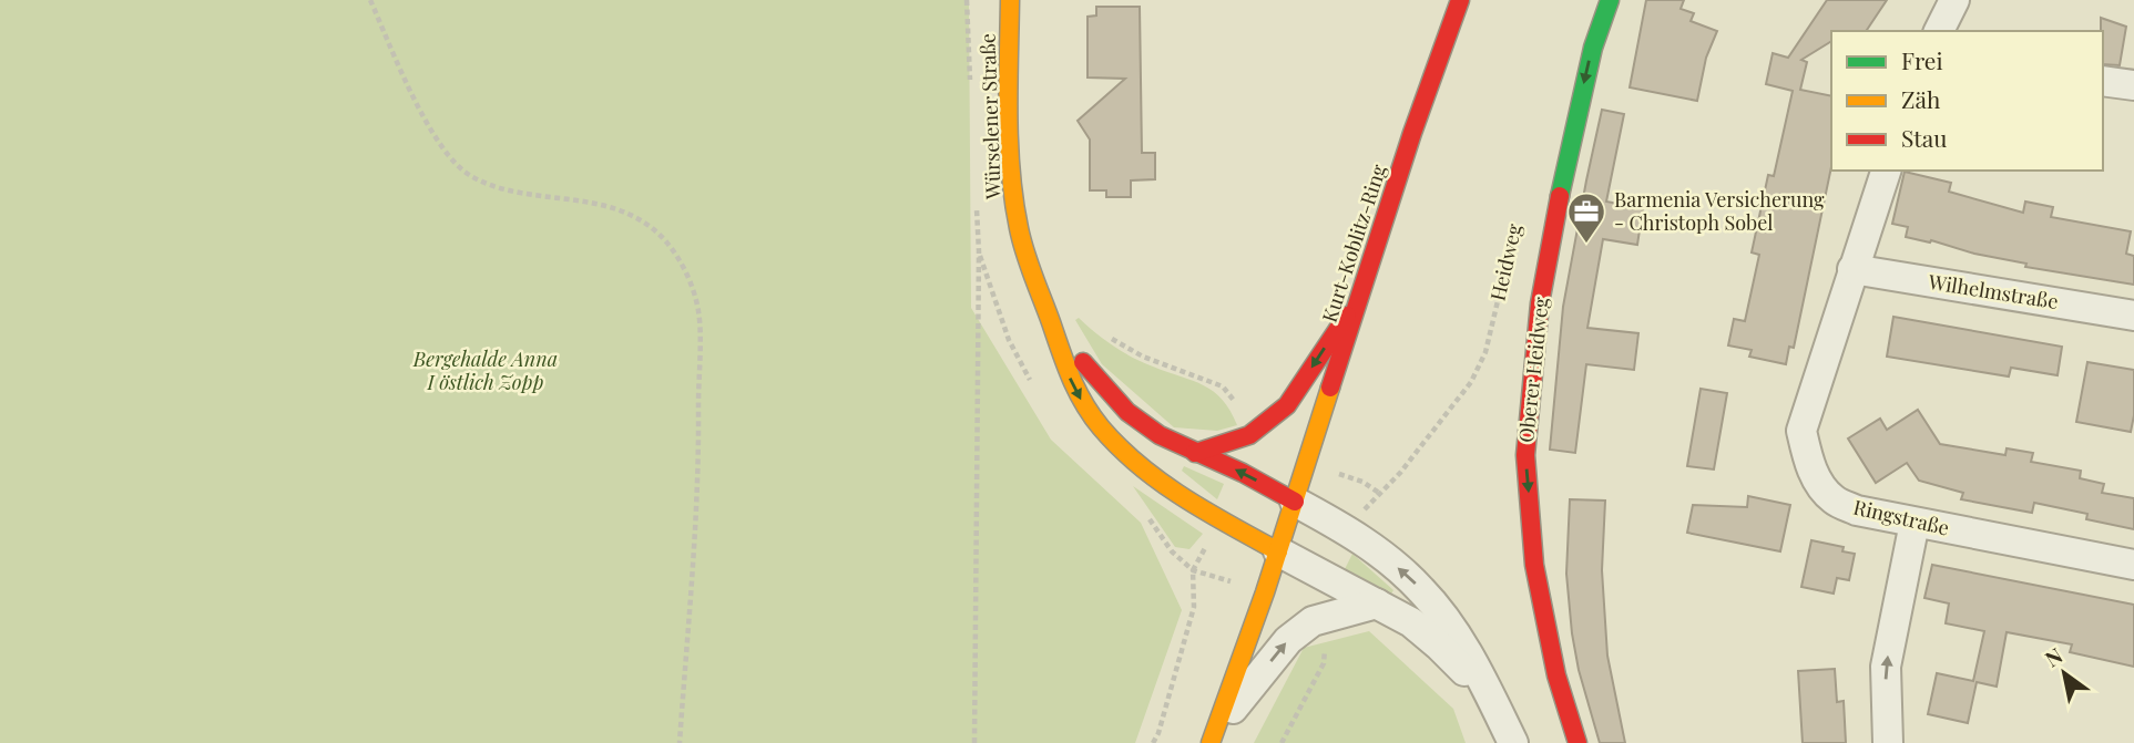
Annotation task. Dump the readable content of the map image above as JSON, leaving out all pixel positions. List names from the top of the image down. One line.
{"streets":{"main road":["Würselener Straße","Kurt-Koblitz-Ring","Oberer Heidweg"],"street":["Wilhelmstraße","Ringstraße"],"path":["Heidweg"]},"crossings":[["Würselener Straße","Kurt-Koblitz-Ring"],["Wilhelmstraße","Ringstraße"]],"one_way":["Oberer Heidweg"],"parks":["Bergehalde Anna I östlich Zopp"],"places":{"office":["Barmenia Versicherung - Christoph Sobel"]},"legend":["Frei","Zäh","Stau"],"north":"top left"}
